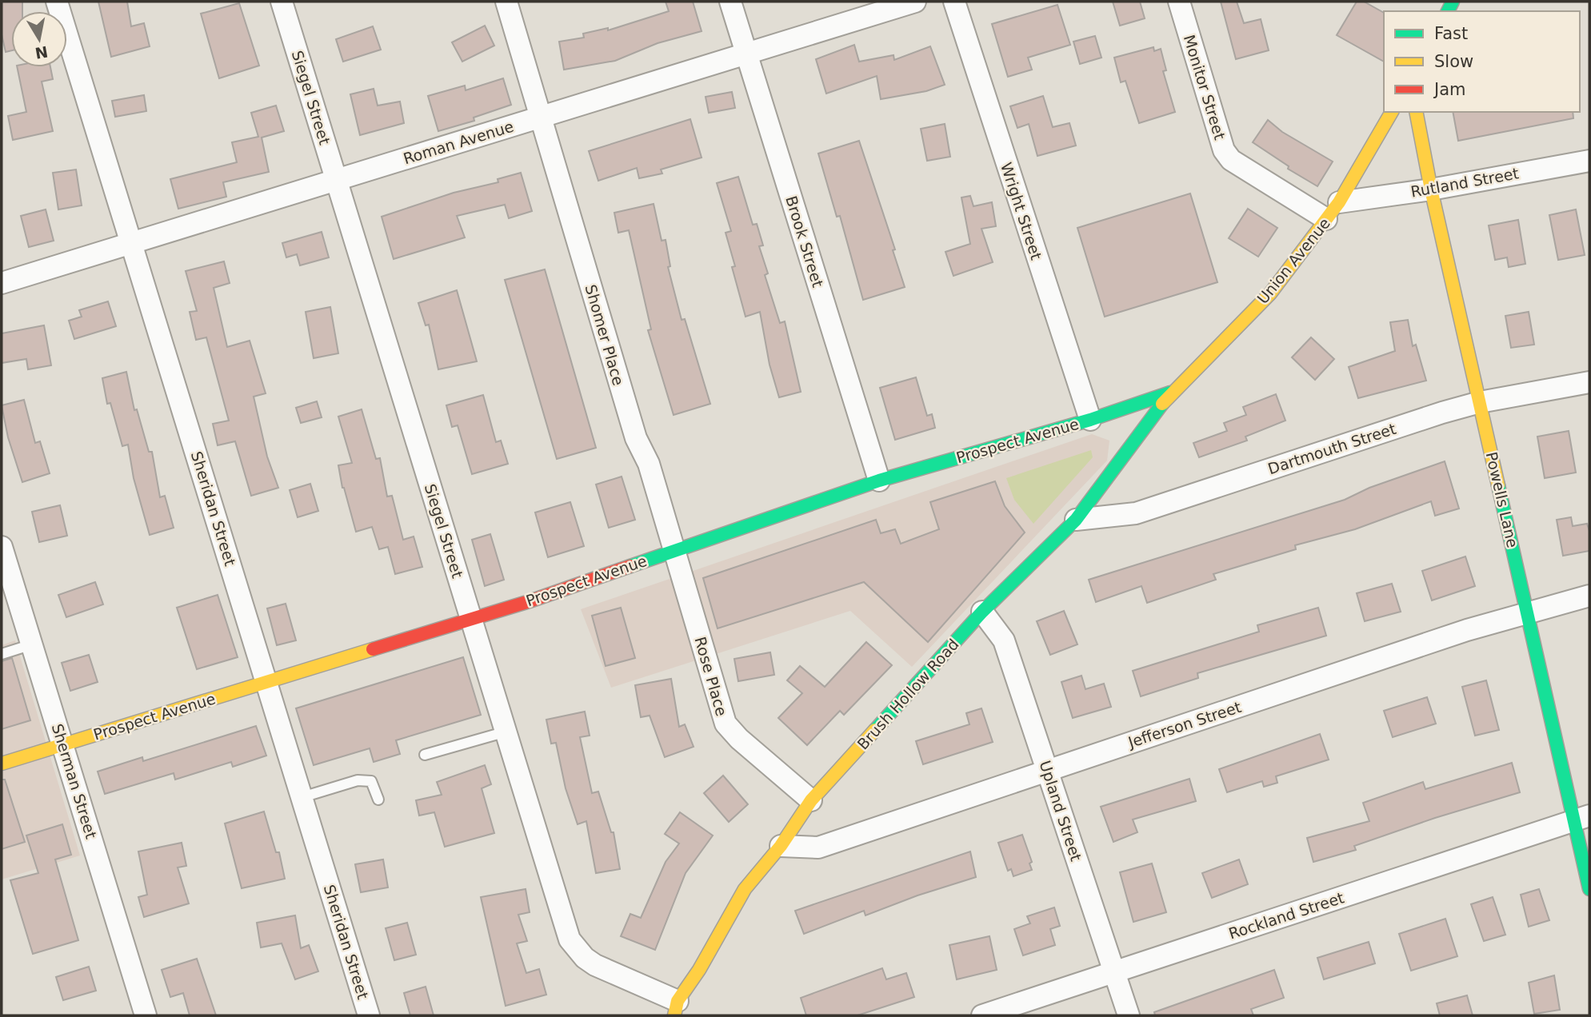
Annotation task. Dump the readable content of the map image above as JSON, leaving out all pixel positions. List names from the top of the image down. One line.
{"streets":{"main road":["Union Avenue","Prospect Avenue","Powells Lane","Brush Hollow Road"],"street":["Monitor Street","Siegel Street","Roman Avenue","Rutland Street","Wright Street","Brook Street","Shomer Place","Dartmouth Street","Sheridan Street","Rose Place","Jefferson Street","Sherman Street","Upland Street","Rockland Street"]},"crossings":[["Monitor Street","Rutland Street"],["Monitor Street","Union Avenue"],["Siegel Street","Roman Avenue"],["Siegel Street","Prospect Avenue"],["Siegel Street","Brush Hollow Road"],["Roman Avenue","Brook Street"],["Roman Avenue","Shomer Place"],["Roman Avenue","Sheridan Street"],["Rutland Street","Union Avenue"],["Rutland Street","Powells Lane"],["Wright Street","Prospect Avenue"],["Brook Street","Prospect Avenue"],["Union Avenue","Prospect Avenue"],["Union Avenue","Brush Hollow Road"],["Shomer Place","Prospect Avenue"],["Shomer Place","Rose Place"],["Prospect Avenue","Sheridan Street"],["Prospect Avenue","Rose Place"],["Prospect Avenue","Brush Hollow Road"],["Prospect Avenue","Sherman Street"],["Dartmouth Street","Powells Lane"],["Dartmouth Street","Brush Hollow Road"],["Powells Lane","Jefferson Street"],["Powells Lane","Rockland Street"],["Rose Place","Brush Hollow Road"],["Brush Hollow Road","Jefferson Street"],["Brush Hollow Road","Upland Street"],["Jefferson Street","Upland Street"],["Upland Street","Rockland Street"]],"legend":["Fast","Slow","Jam"],"north":"bottom"}
